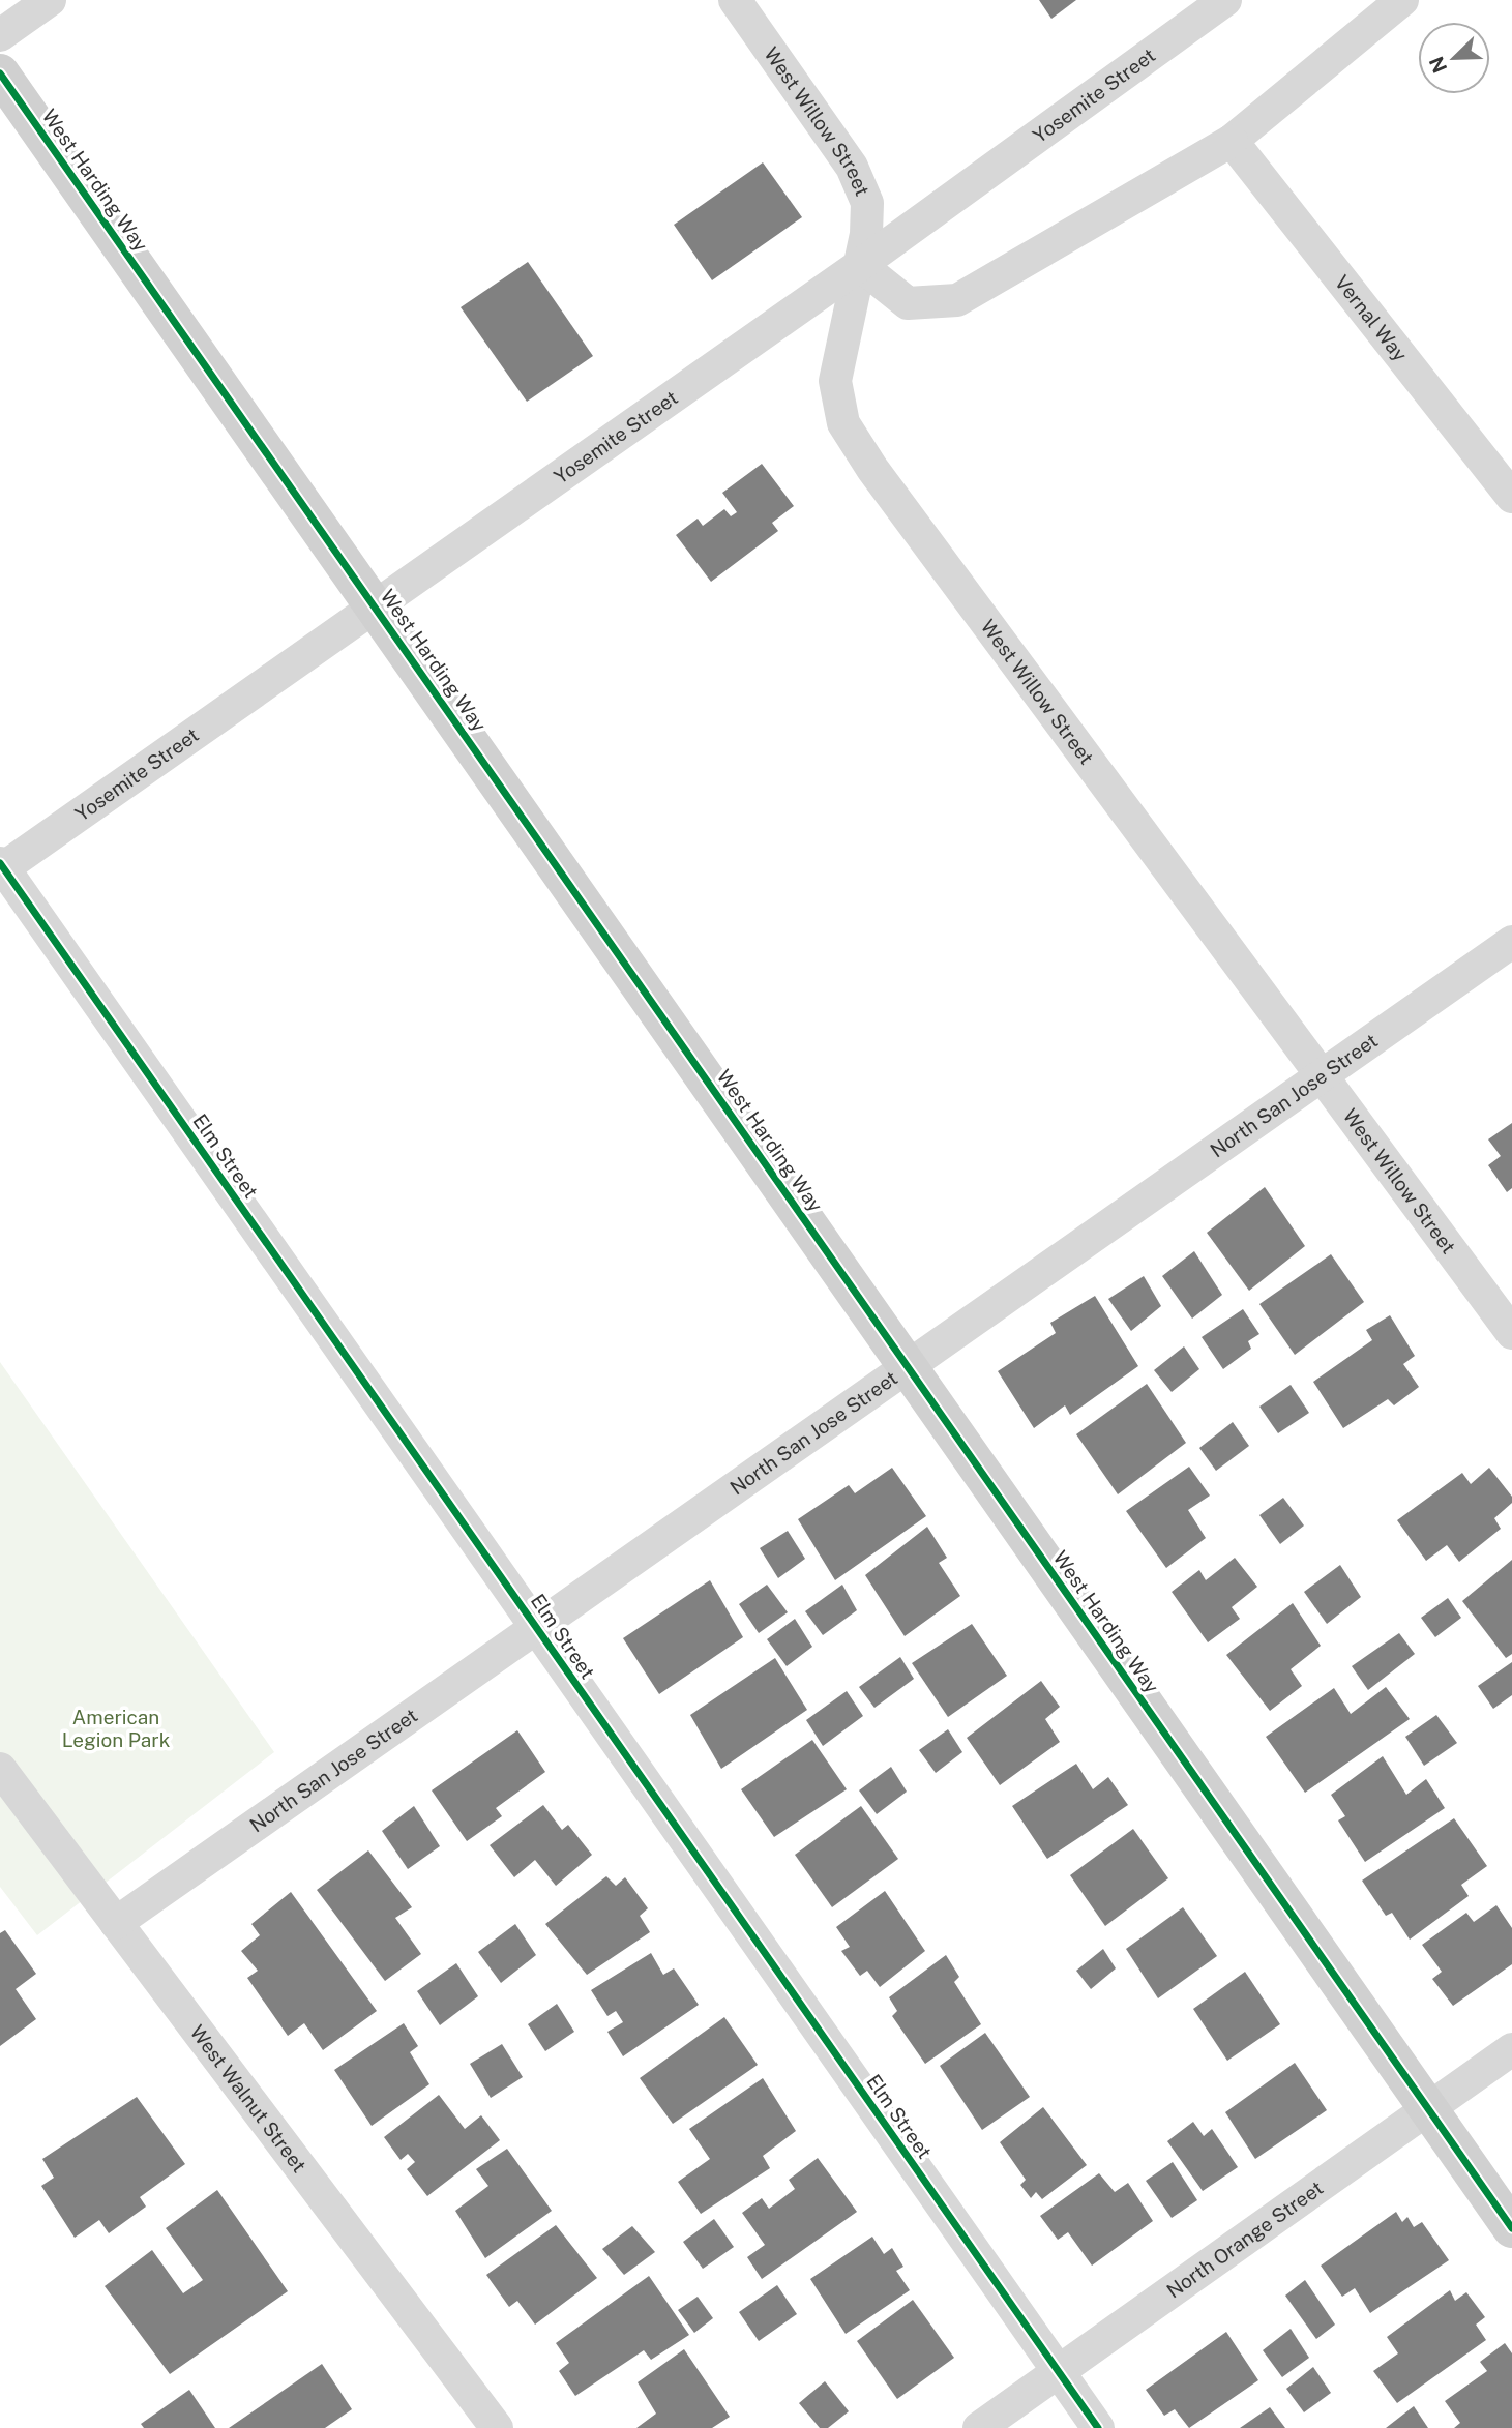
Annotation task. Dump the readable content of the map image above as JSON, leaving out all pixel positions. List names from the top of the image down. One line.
{"streets":{"street":["Yosemite Street","West Willow Street","West Harding Way","Vernal Way","North San Jose Street","Elm Street","West Walnut Street","North Orange Street"]},"crossings":[["Yosemite Street","West Willow Street"],["Yosemite Street","West Harding Way"],["Yosemite Street","Elm Street"],["West Willow Street","North San Jose Street"],["West Harding Way","North San Jose Street"],["West Harding Way","North Orange Street"],["North San Jose Street","Elm Street"],["North San Jose Street","West Walnut Street"],["Elm Street","North Orange Street"]],"parks":["American Legion Park"],"north":"bottom left"}
